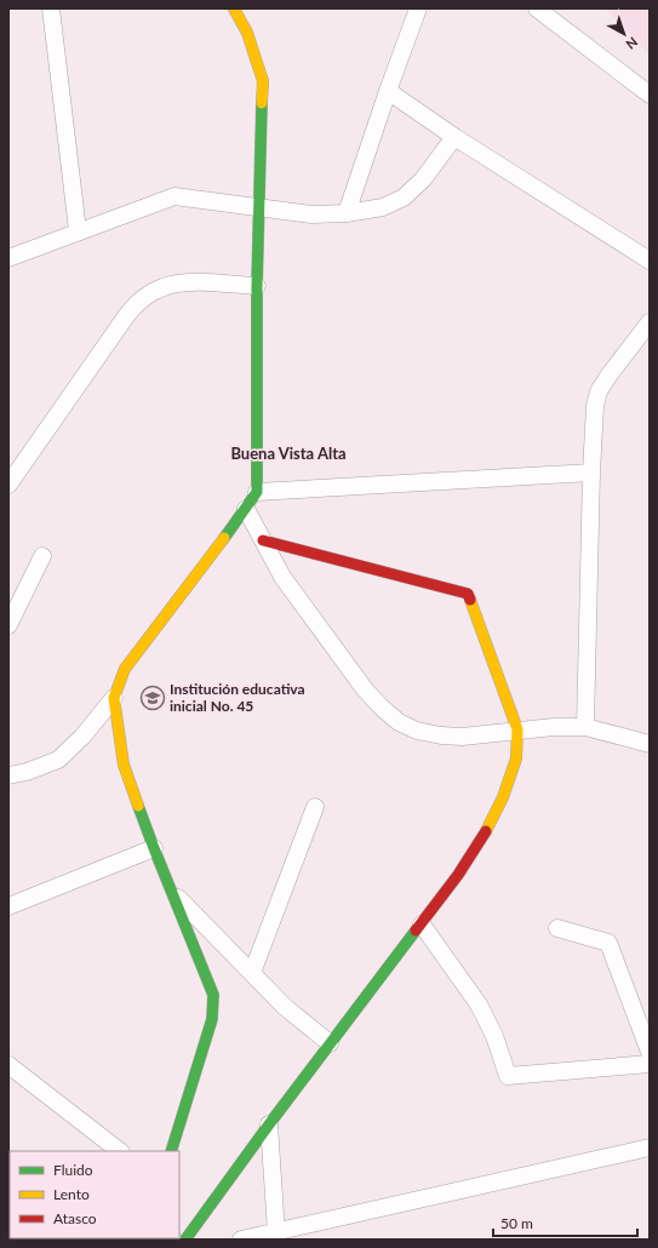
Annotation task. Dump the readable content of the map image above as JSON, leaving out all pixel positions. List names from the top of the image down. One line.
{"districts":["Buena Vista Alta"],"places":{"school or university":["Institución educativa inicial No. 45"]},"legend":["Fluido","Lento","Atasco"],"scale_bar":"50 m","north":"bottom right"}
